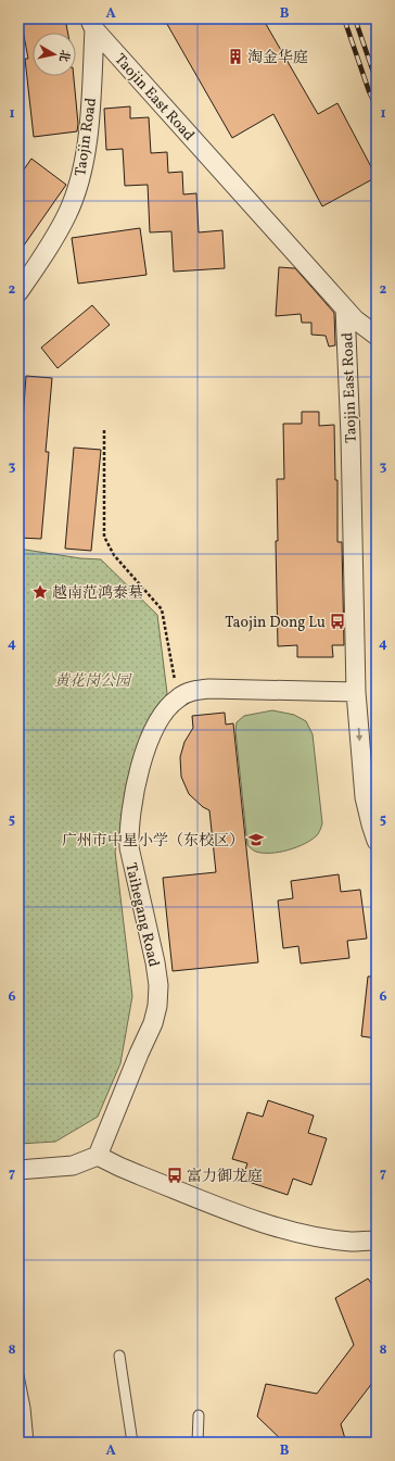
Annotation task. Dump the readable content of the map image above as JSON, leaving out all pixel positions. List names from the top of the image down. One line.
{"streets":{"street":["Taojin East Road","Taojin Road","Taihegang Road"]},"crossings":[["Taojin East Road","Taojin Road"],["Taojin East Road","Taihegang Road"]],"parks":["黄花岗公园"],"places":{"building":["淘金华庭"],"place":["越南范鸿泰墓"],"bus stop":["Taojin Dong Lu","富力御龙庭"],"school or university":["广州市中星小学（东校区）"]},"north":"right","grid":{"columns":["A","B"],"rows":["1","2","3","4","5","6","7","8"]}}
